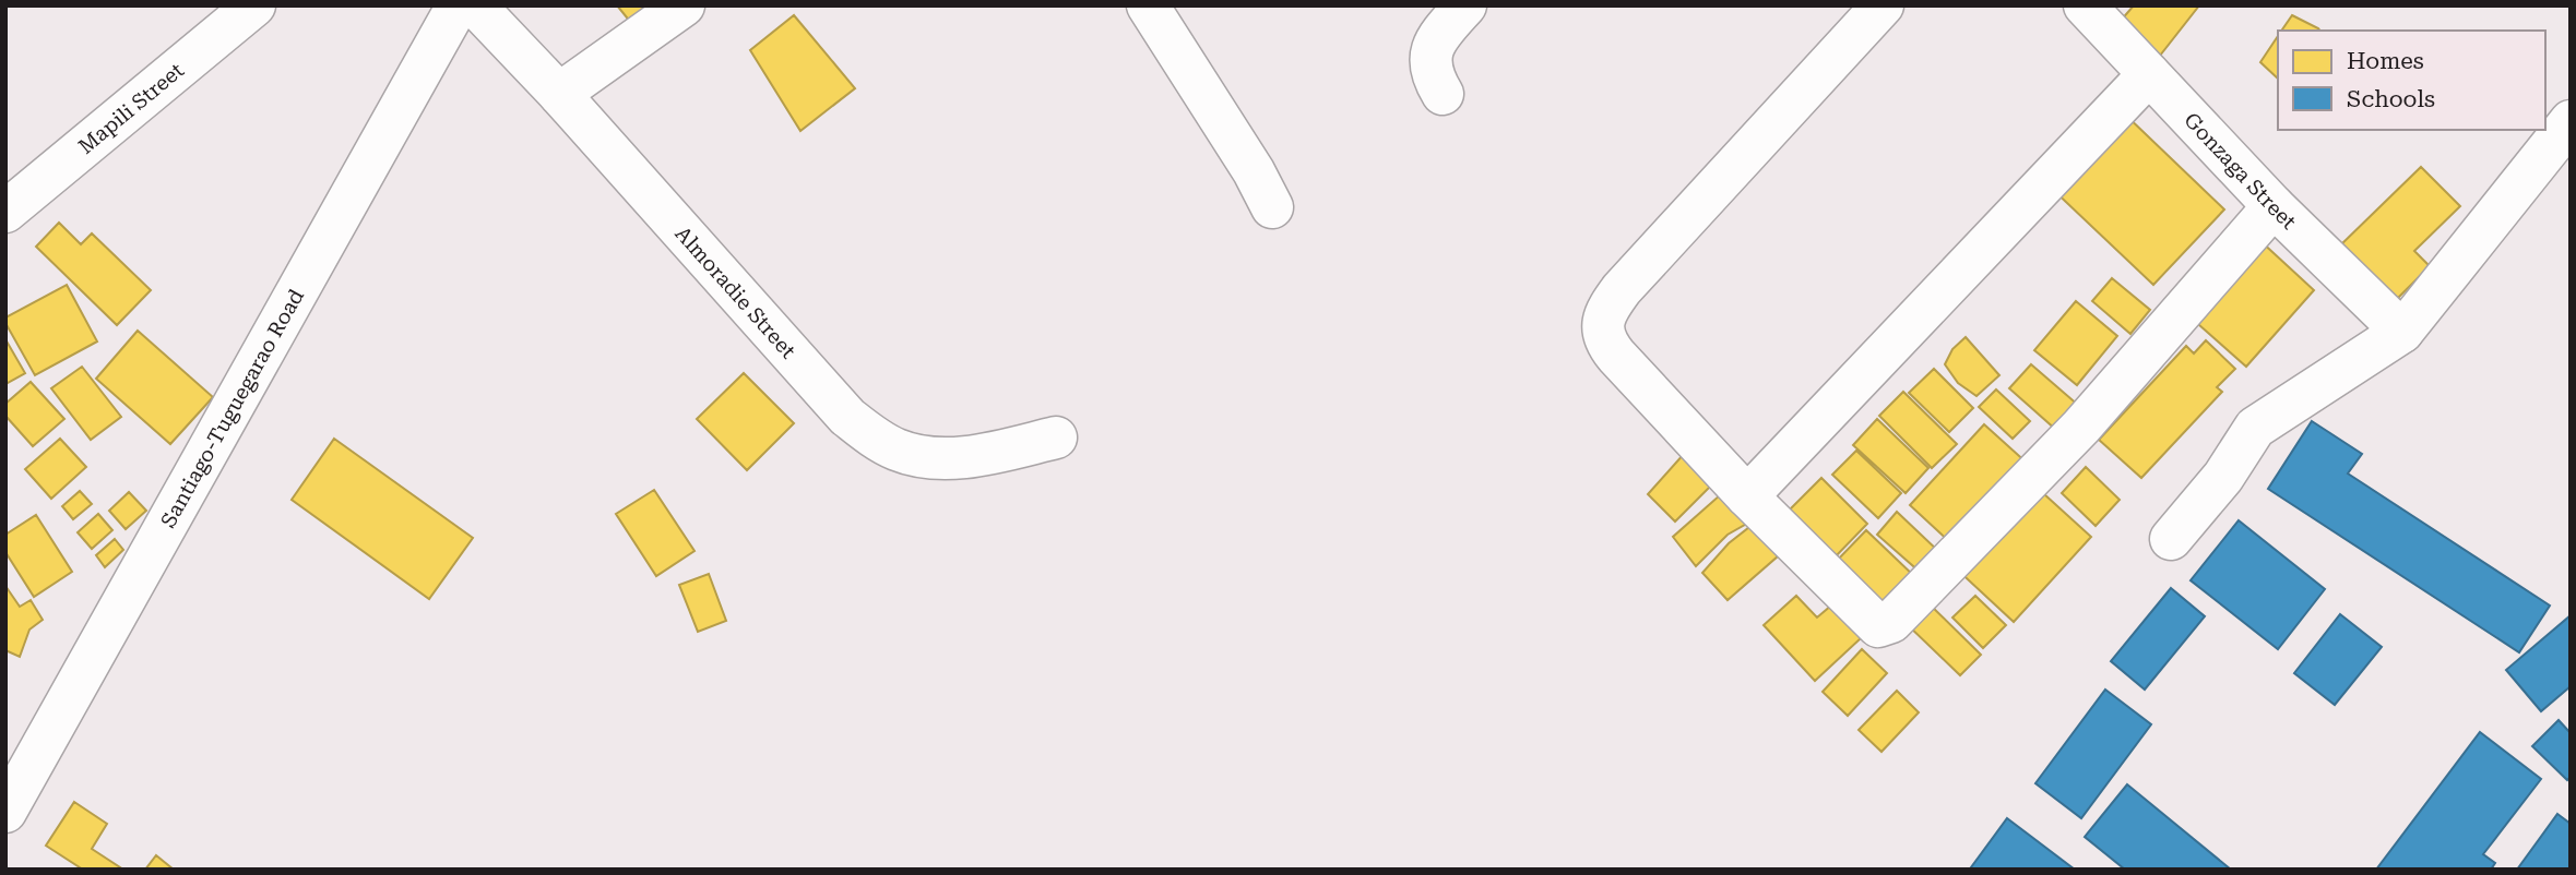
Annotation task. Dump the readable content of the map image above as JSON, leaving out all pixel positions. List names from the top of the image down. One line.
{"streets":{"main road":["Mapili Street","Gonzaga Street","Almoradie Street","Santiago-Tuguegarao Road"]},"legend":["Homes","Schools"]}
